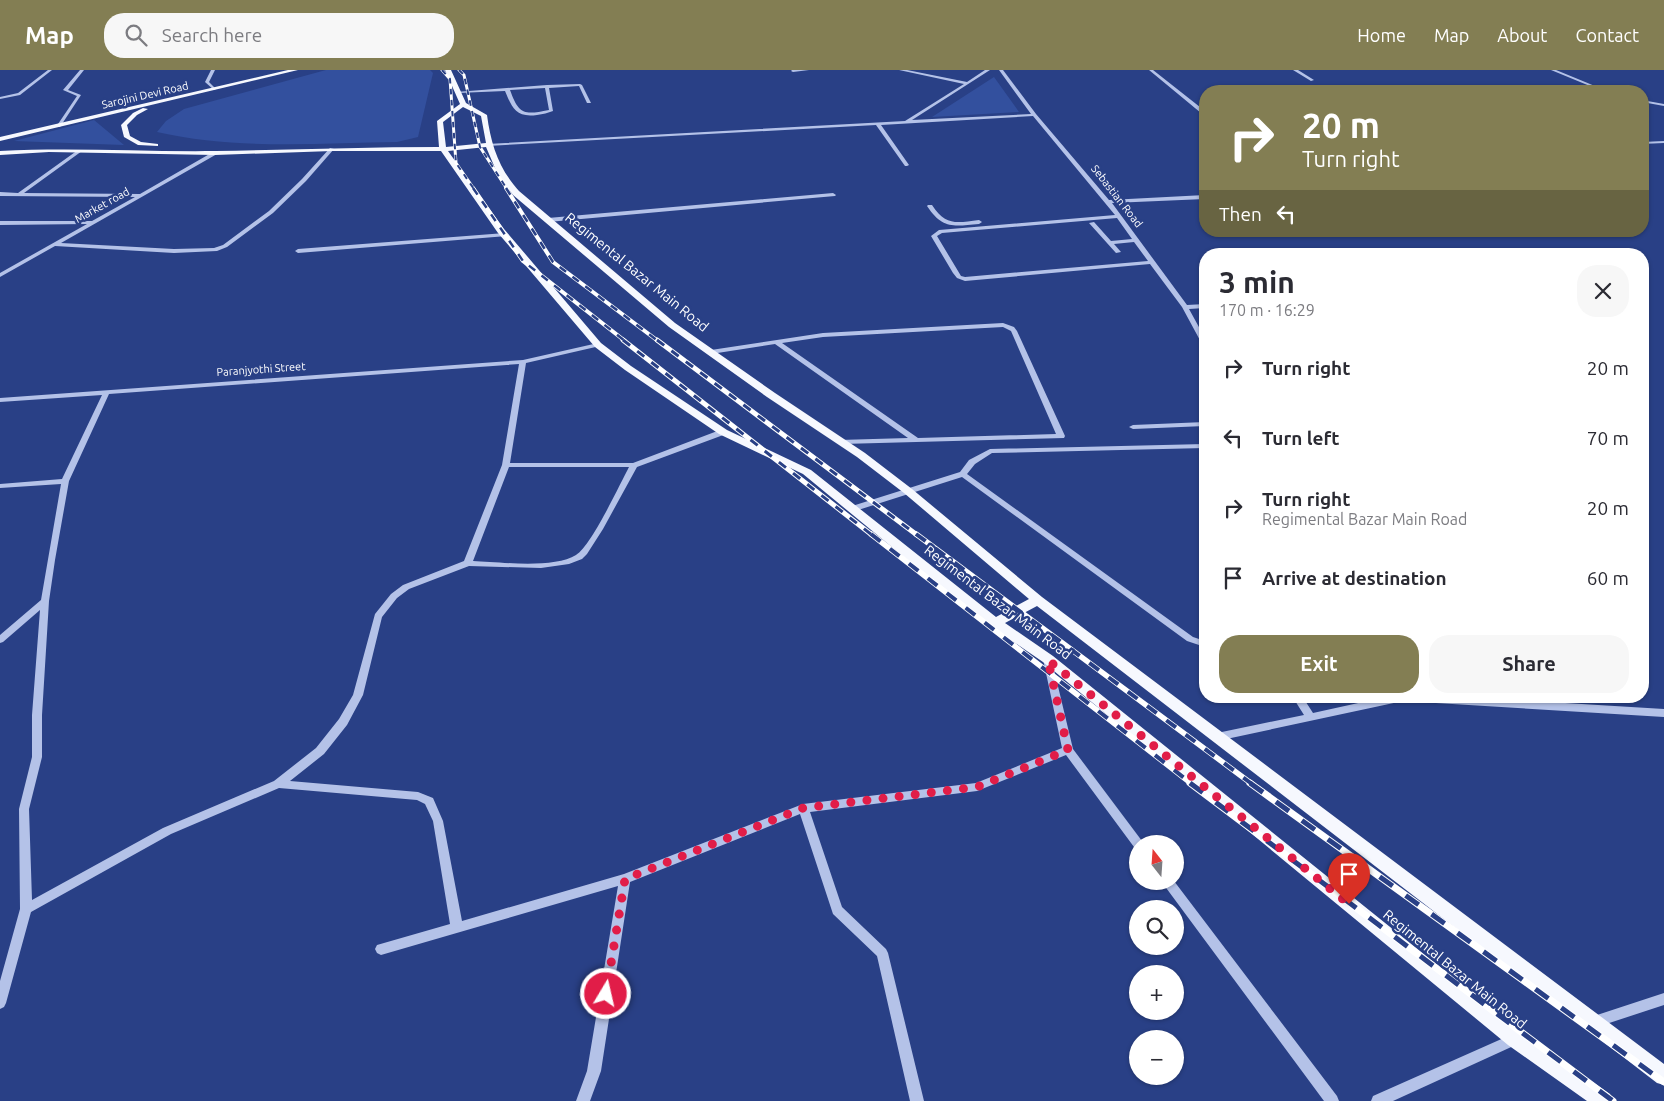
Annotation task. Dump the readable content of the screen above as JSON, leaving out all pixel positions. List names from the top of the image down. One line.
{"streets":{"main road":["Sarojini Devi Road","Regimental Bazar Main Road"],"street":["Sebastian Road","Market road","Paranjyothi Street"]},"crossings":[["Regimental Bazar Main Road","Paranjyothi Street"]],"north":"top","page":{"header":"Map","search":"Search here","nav":["Home","Map","About","Contact"],"turn":["20 m","Turn right"],"then":"Then","heading":["3 min","170 m · 16:29"],"list":[{"name":"Turn right","value":"20 m"},{"name":"Turn left","value":"70 m"},{"name":"Turn right","note":"Regimental Bazar Main Road","value":"20 m"},{"name":"Arrive at destination","value":"60 m"}],"buttons":["Exit","Share"],"map_buttons":["+","−"]}}
